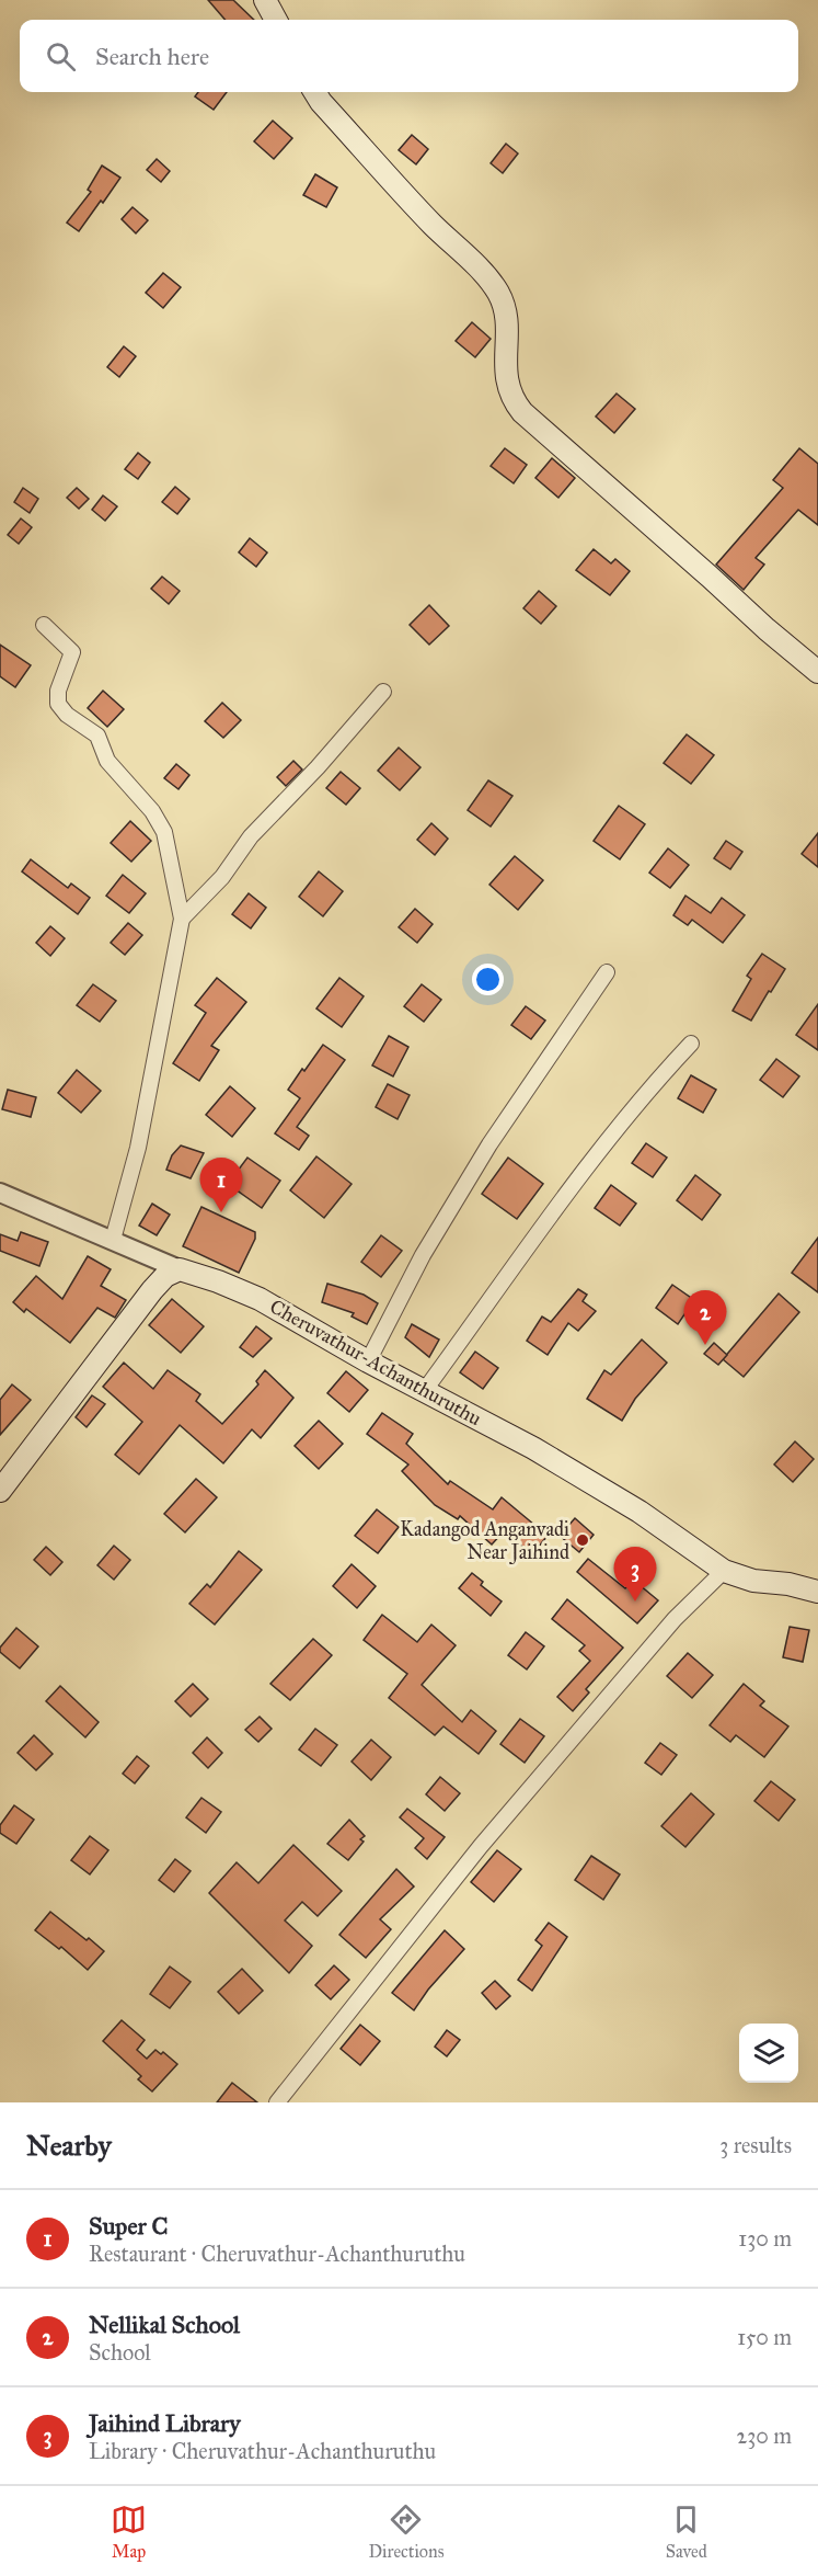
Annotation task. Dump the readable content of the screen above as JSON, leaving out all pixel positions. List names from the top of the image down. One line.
{"streets":{"main road":["Cheruvathur-Achanthuruthu"]},"places":["Kadangod Anganvadi Near Jaihind"],"page":{"search":"Search here","pins":["1","2","3"],"heading":["Nearby","3 results"],"list":[{"mark":"1","name":"Super C","note":"Restaurant · Cheruvathur-Achanthuruthu","value":"130 m"},{"mark":"2","name":"Nellikal School","note":"School","value":"150 m"},{"mark":"3","name":"Jaihind Library","note":"Library · Cheruvathur-Achanthuruthu","value":"230 m"}],"nav":["Map","Directions","Saved"]}}
